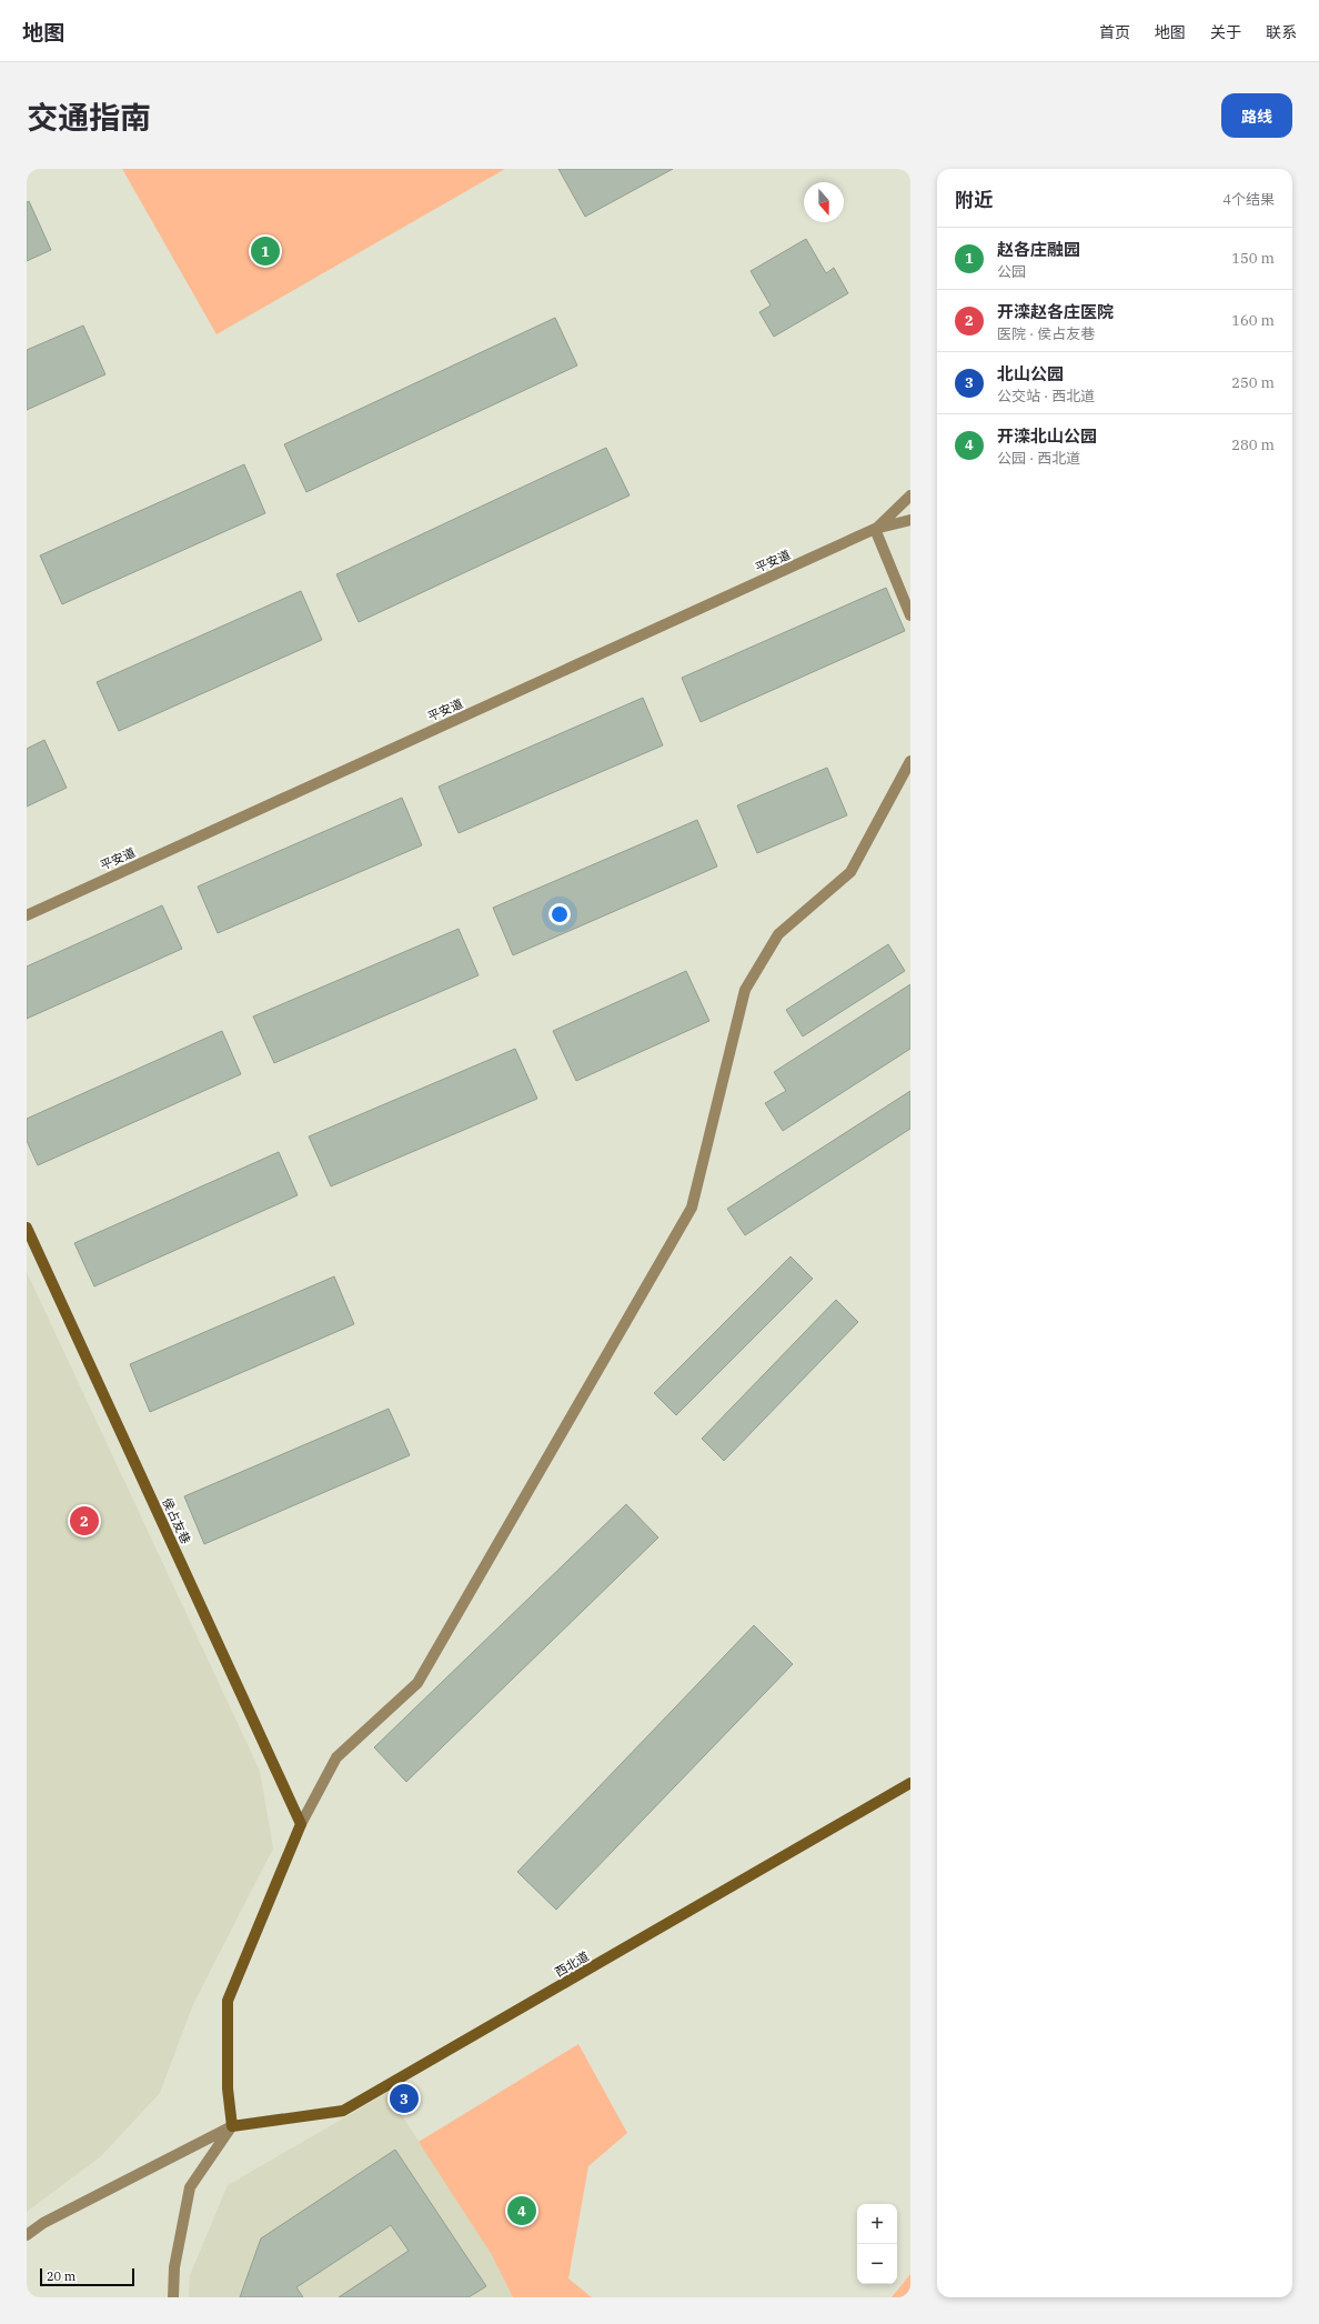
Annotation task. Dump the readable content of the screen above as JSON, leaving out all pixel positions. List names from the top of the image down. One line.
{"streets":{"street":["平安道","侯占友巷","西北道"]},"scale_bar":"20 m","north":"bottom","page":{"header":"地图","nav":["首页","地图","关于","联系"],"title":"交通指南","buttons":"路线","heading":["附近","4个结果"],"list":[{"mark":"1","name":"赵各庄融园","note":"公园","value":"150 m"},{"mark":"2","name":"开滦赵各庄医院","note":"医院 · 侯占友巷","value":"160 m"},{"mark":"3","name":"北山公园","note":"公交站 · 西北道","value":"250 m"},{"mark":"4","name":"开滦北山公园","note":"公园 · 西北道","value":"280 m"}],"pins":["1","2","3","4"],"map_buttons":["+","−"],"scale":"20 m"}}
